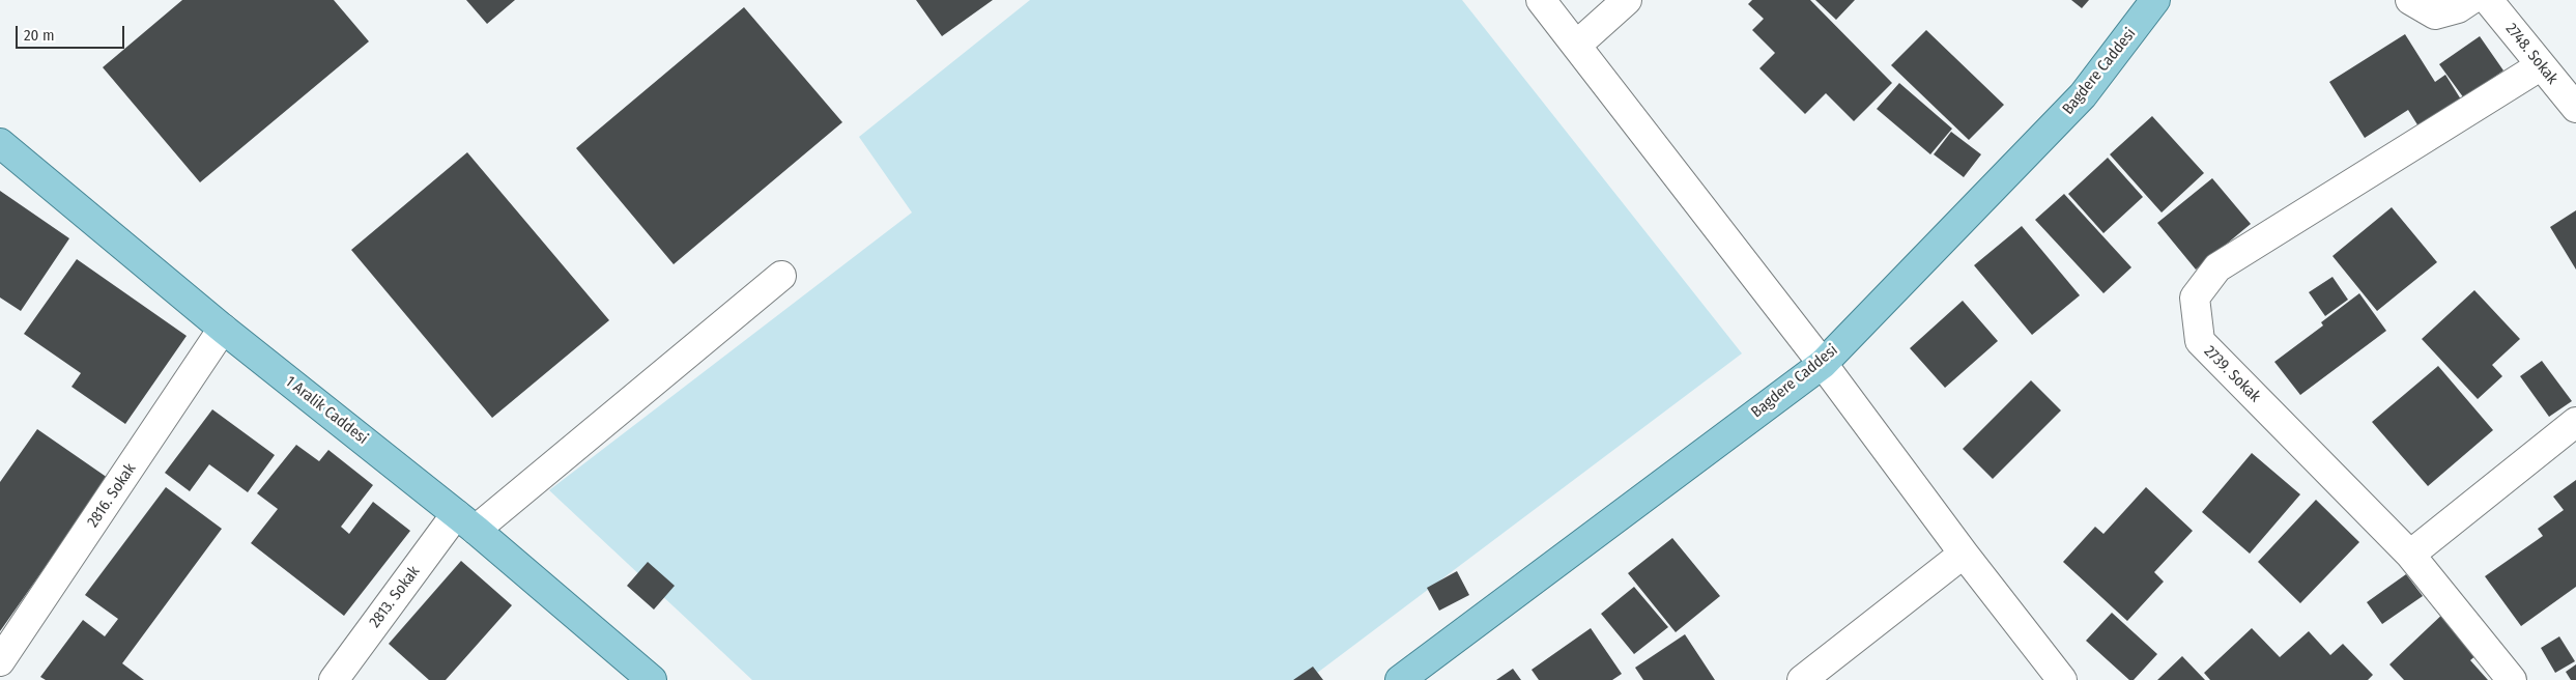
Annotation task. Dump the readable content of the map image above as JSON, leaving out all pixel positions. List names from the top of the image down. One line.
{"streets":{"main road":["Bagdere Caddesi","1 Aralik Caddesi"],"street":["2748. Sokak","2739. Sokak","2816. Sokak","2813. Sokak"]},"crossings":[["2748. Sokak","2739. Sokak"],["1 Aralik Caddesi","2816. Sokak"],["1 Aralik Caddesi","2813. Sokak"]],"scale_bar":"20 m"}
